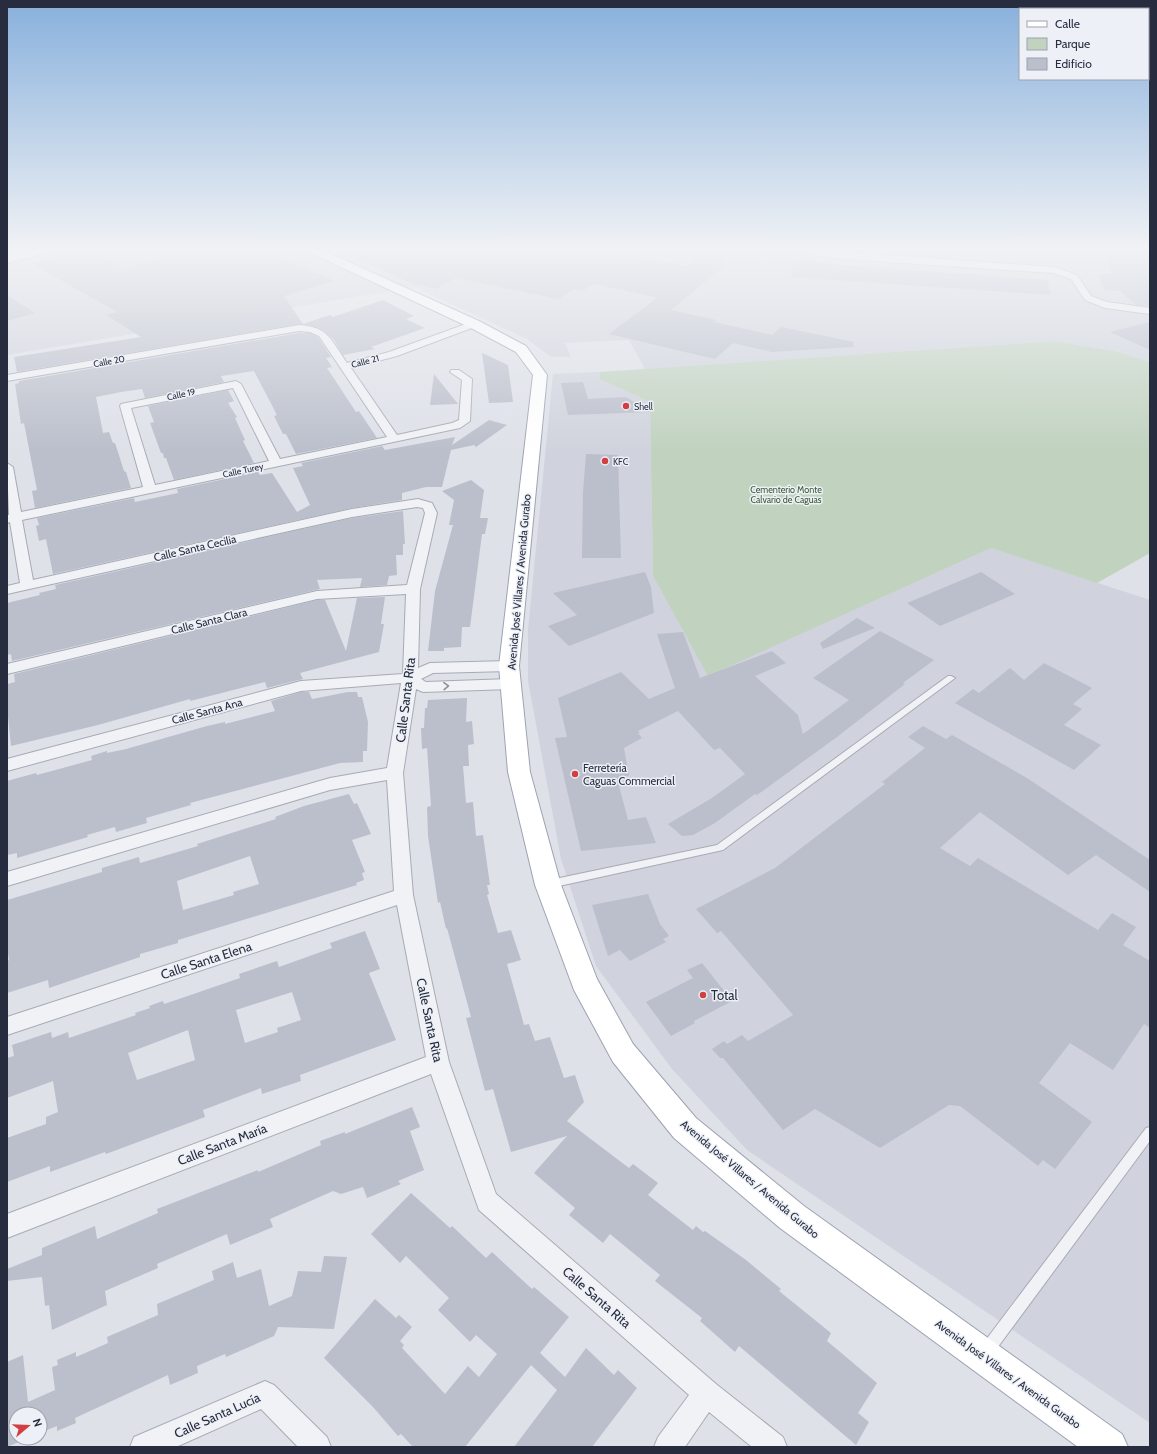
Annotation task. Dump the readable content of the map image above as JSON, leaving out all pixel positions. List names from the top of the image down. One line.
{"streets":{"main road":["Avenida José Villares / Avenida Gurabo"],"street":["Calle 20","Calle 21","Calle 19","Calle Turey","Calle Santa Cecilia","Calle Santa Clara","Calle Santa Rita","Calle Santa Ana","Calle Santa Elena","Calle Santa María","Calle Santa Lucía"]},"crossings":[["Calle 20","Calle 21"],["Calle 20","Calle Turey"],["Calle 21","Avenida José Villares / Avenida Gurabo"],["Calle 19","Calle Turey"],["Calle Santa Cecilia","Calle Santa Rita"],["Calle Santa Clara","Calle Santa Rita"],["Calle Santa Rita","Calle Santa Ana"],["Calle Santa Rita","Calle Santa Elena"],["Calle Santa Rita","Calle Santa María"]],"parks":["Cementerio Monte Calvario de Caguas"],"places":["Shell","KFC","Ferretería Caguas Commercial","Total"],"legend":["Calle","Parque","Edificio"],"north":"right"}
